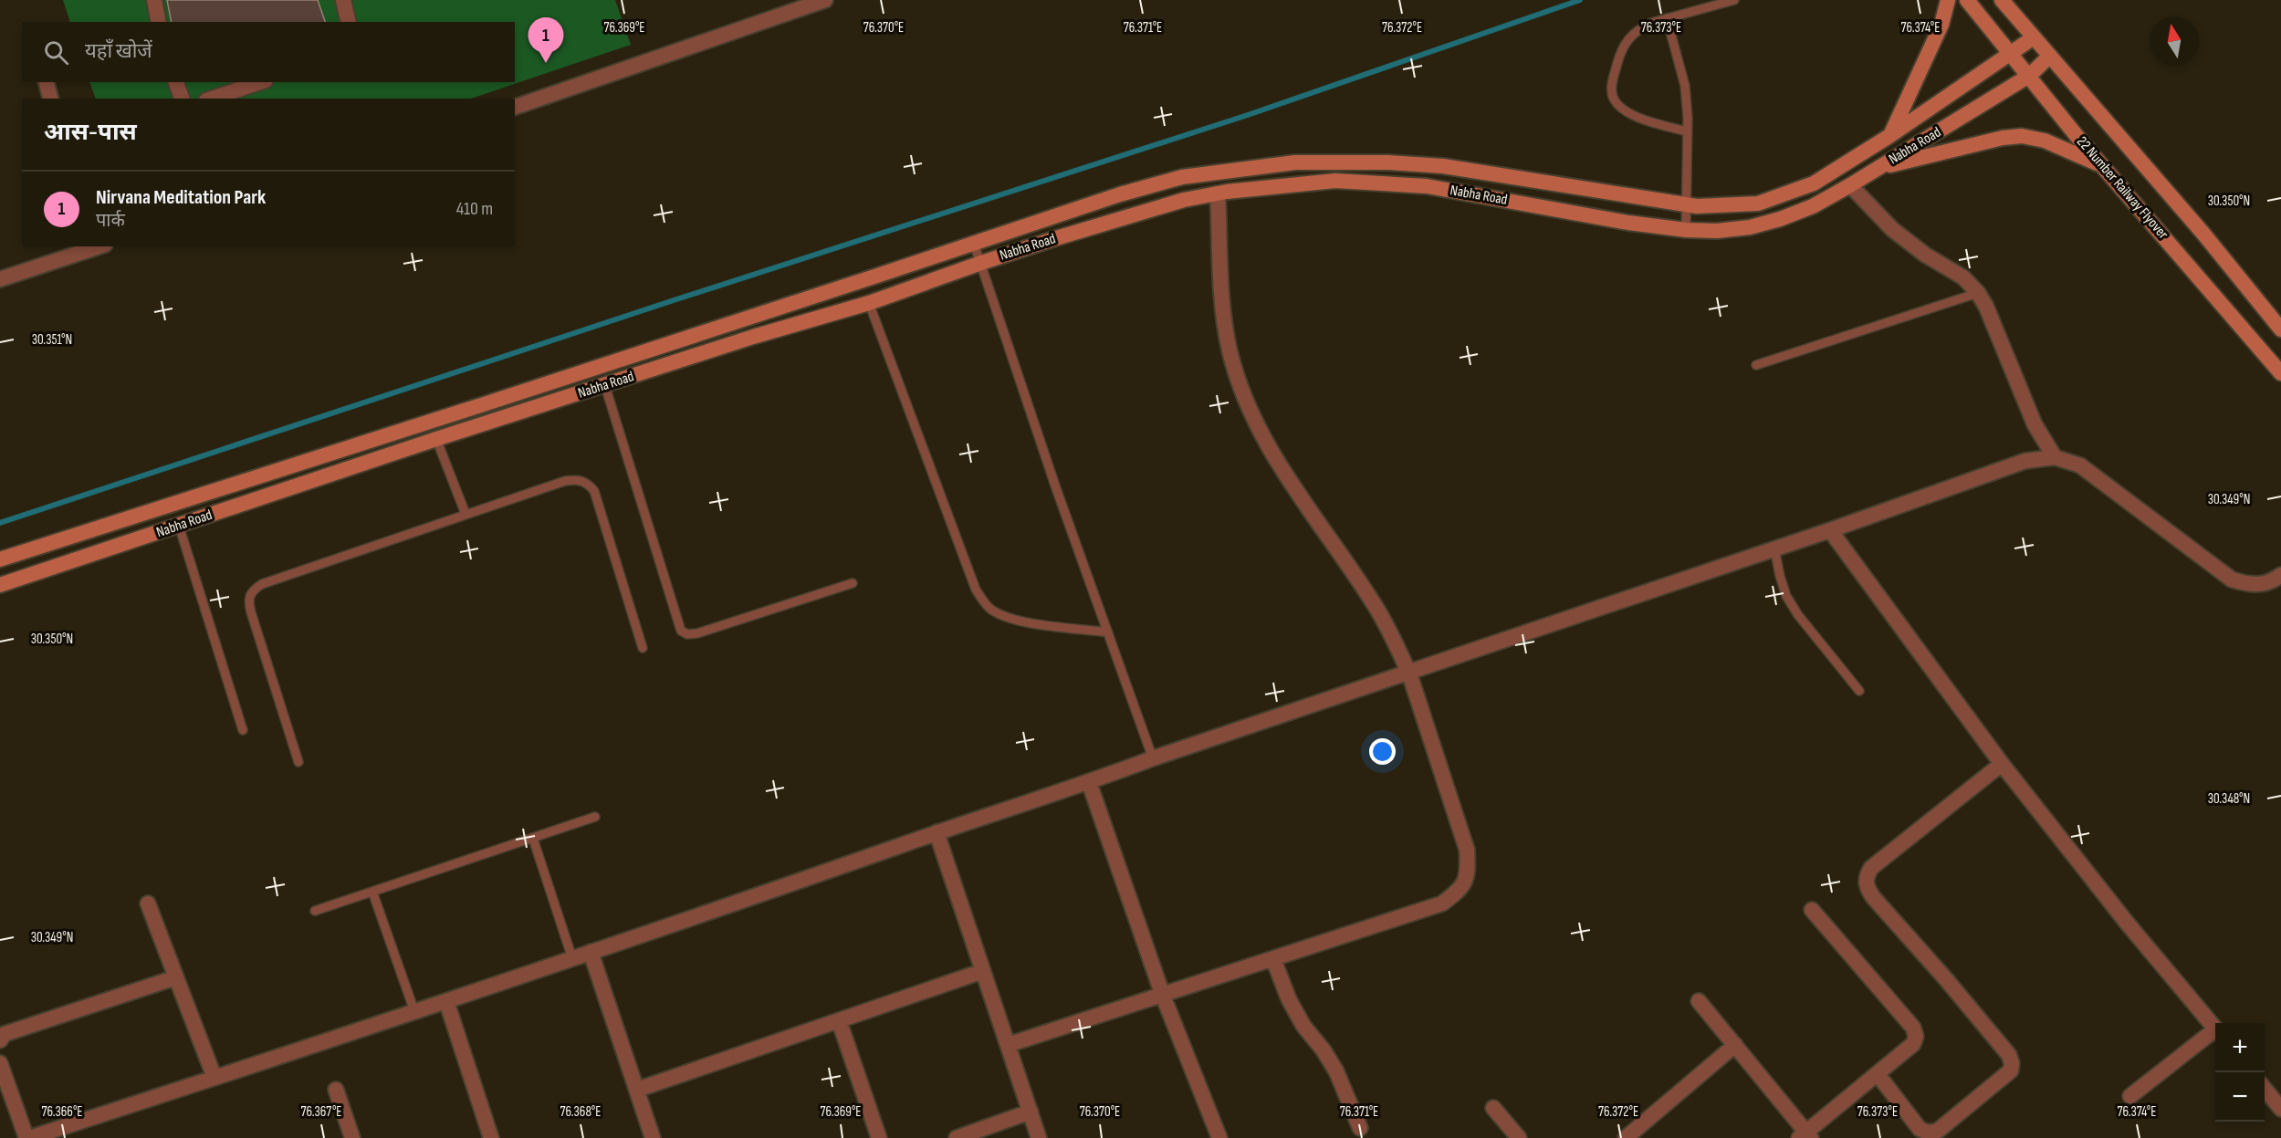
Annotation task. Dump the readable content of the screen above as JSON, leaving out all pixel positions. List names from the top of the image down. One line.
{"streets":{"main road":["Nabha Road","22 Number Railway Flyover"]},"crossings":[["Nabha Road","22 Number Railway Flyover"]],"north":"top","page":{"pins":"1","search":"यहाँ खोजें","heading":"आस-पास","list":[{"mark":"1","name":"Nirvana Meditation Park","note":"पार्क","value":"410 m"}],"map_buttons":["+","−"]},"coordinates":["76.369°E","76.370°E","76.371°E","76.372°E","76.373°E","76.374°E","30.350°N","30.351°N","30.349°N","30.348°N","76.366°E","76.367°E","76.368°E"]}
